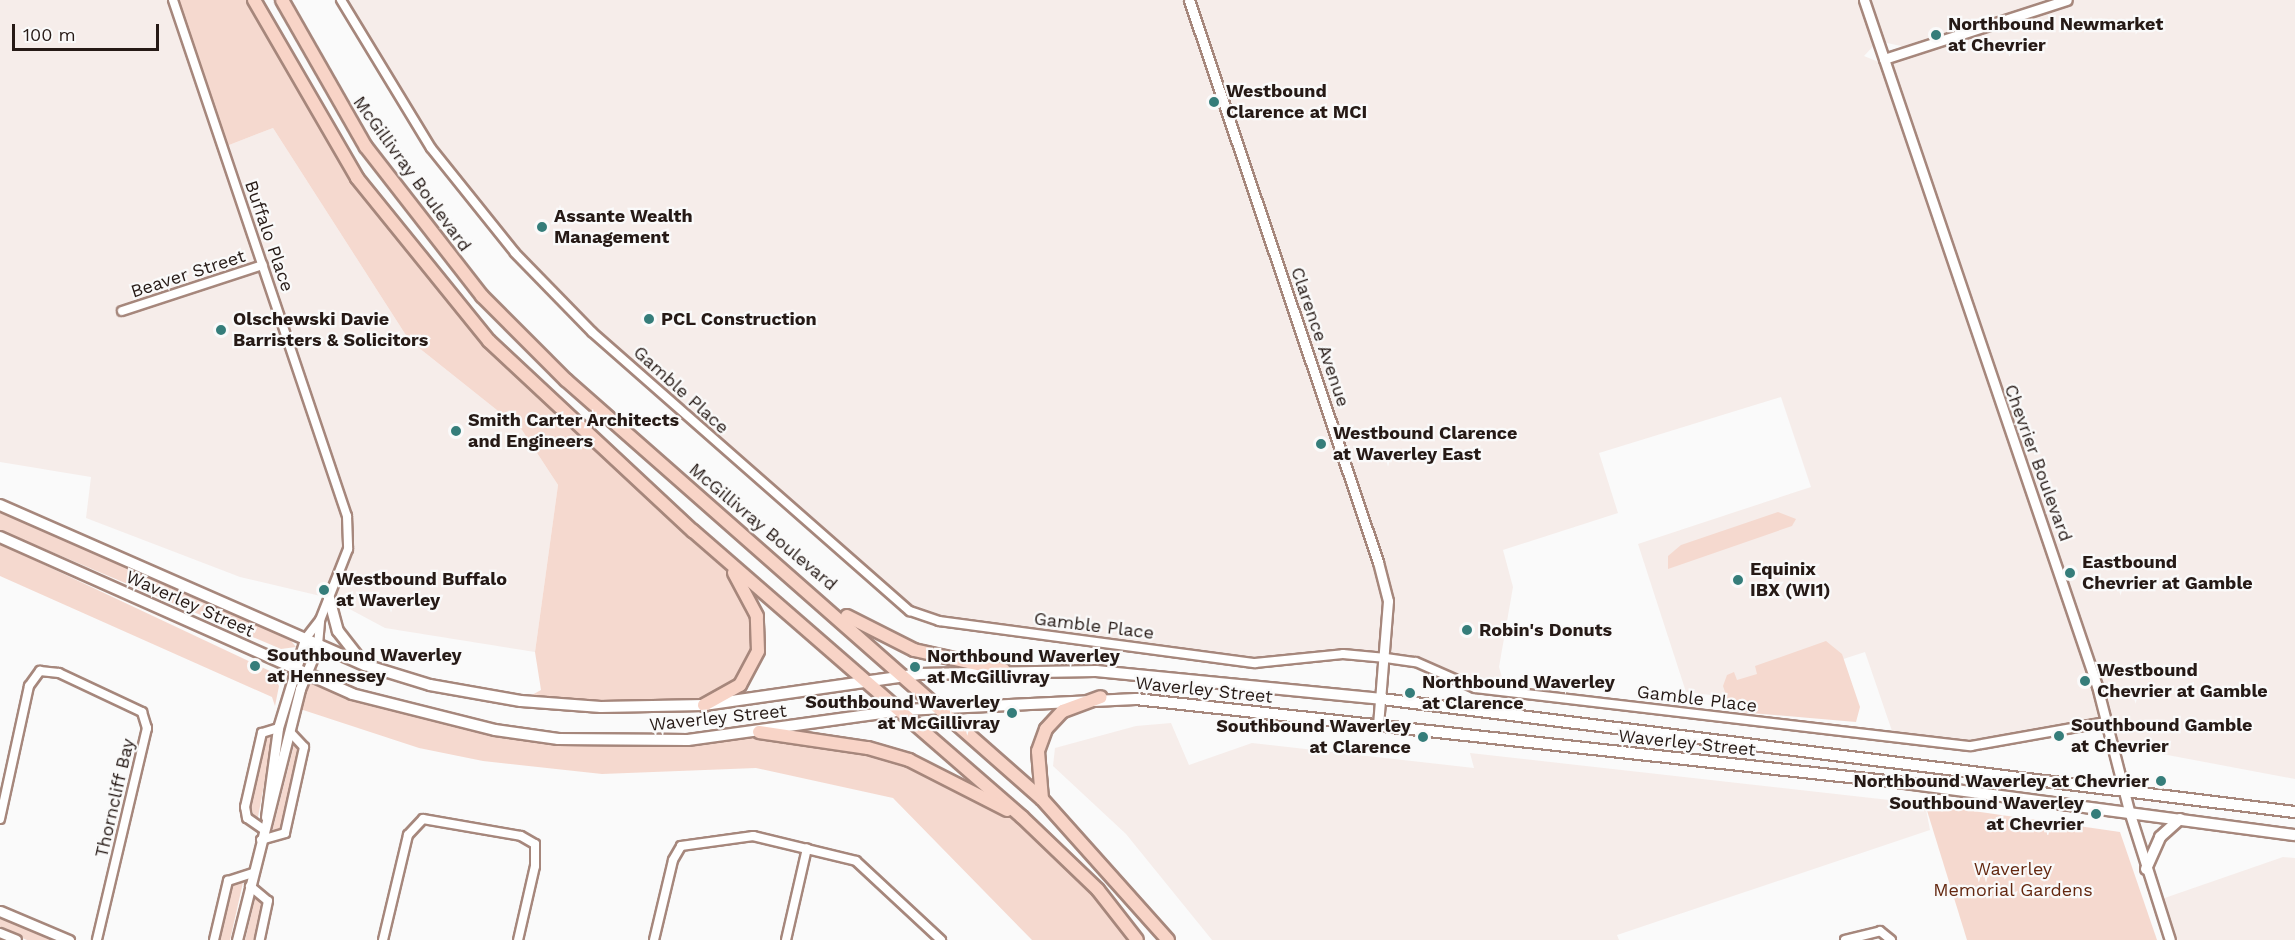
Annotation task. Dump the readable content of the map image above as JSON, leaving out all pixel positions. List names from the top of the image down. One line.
{"streets":{"main road":["McGillivray Boulevard","Waverley Street"],"street":["Buffalo Place","Beaver Street","Clarence Avenue","Gamble Place","Chevrier Boulevard","Thorncliff Bay"]},"crossings":[["McGillivray Boulevard","Waverley Street"],["Buffalo Place","Beaver Street"],["Buffalo Place","Waverley Street"],["Clarence Avenue","Gamble Place"],["Clarence Avenue","Waverley Street"],["Gamble Place","Chevrier Boulevard"],["Chevrier Boulevard","Waverley Street"]],"parks":["Waverley Memorial Gardens"],"places":["Northbound Newmarket at Chevrier","Westbound Clarence at MCI","Assante Wealth Management","PCL Construction","Olschewski Davie Barristers & Solicitors","Smith Carter Architects and Engineers","Westbound Clarence at Waverley East","Eastbound Chevrier at Gamble","Equinix IBX (WI1)","Westbound Buffalo at Waverley","Robin's Donuts","Southbound Waverley at Hennessey","Northbound Waverley at McGillivray","Westbound Chevrier at Gamble","Northbound Waverley at Clarence","Southbound Waverley at McGillivray","Southbound Gamble at Chevrier","Southbound Waverley at Clarence","Northbound Waverley at Chevrier","Southbound Waverley at Chevrier"],"scale_bar":"100 m"}
